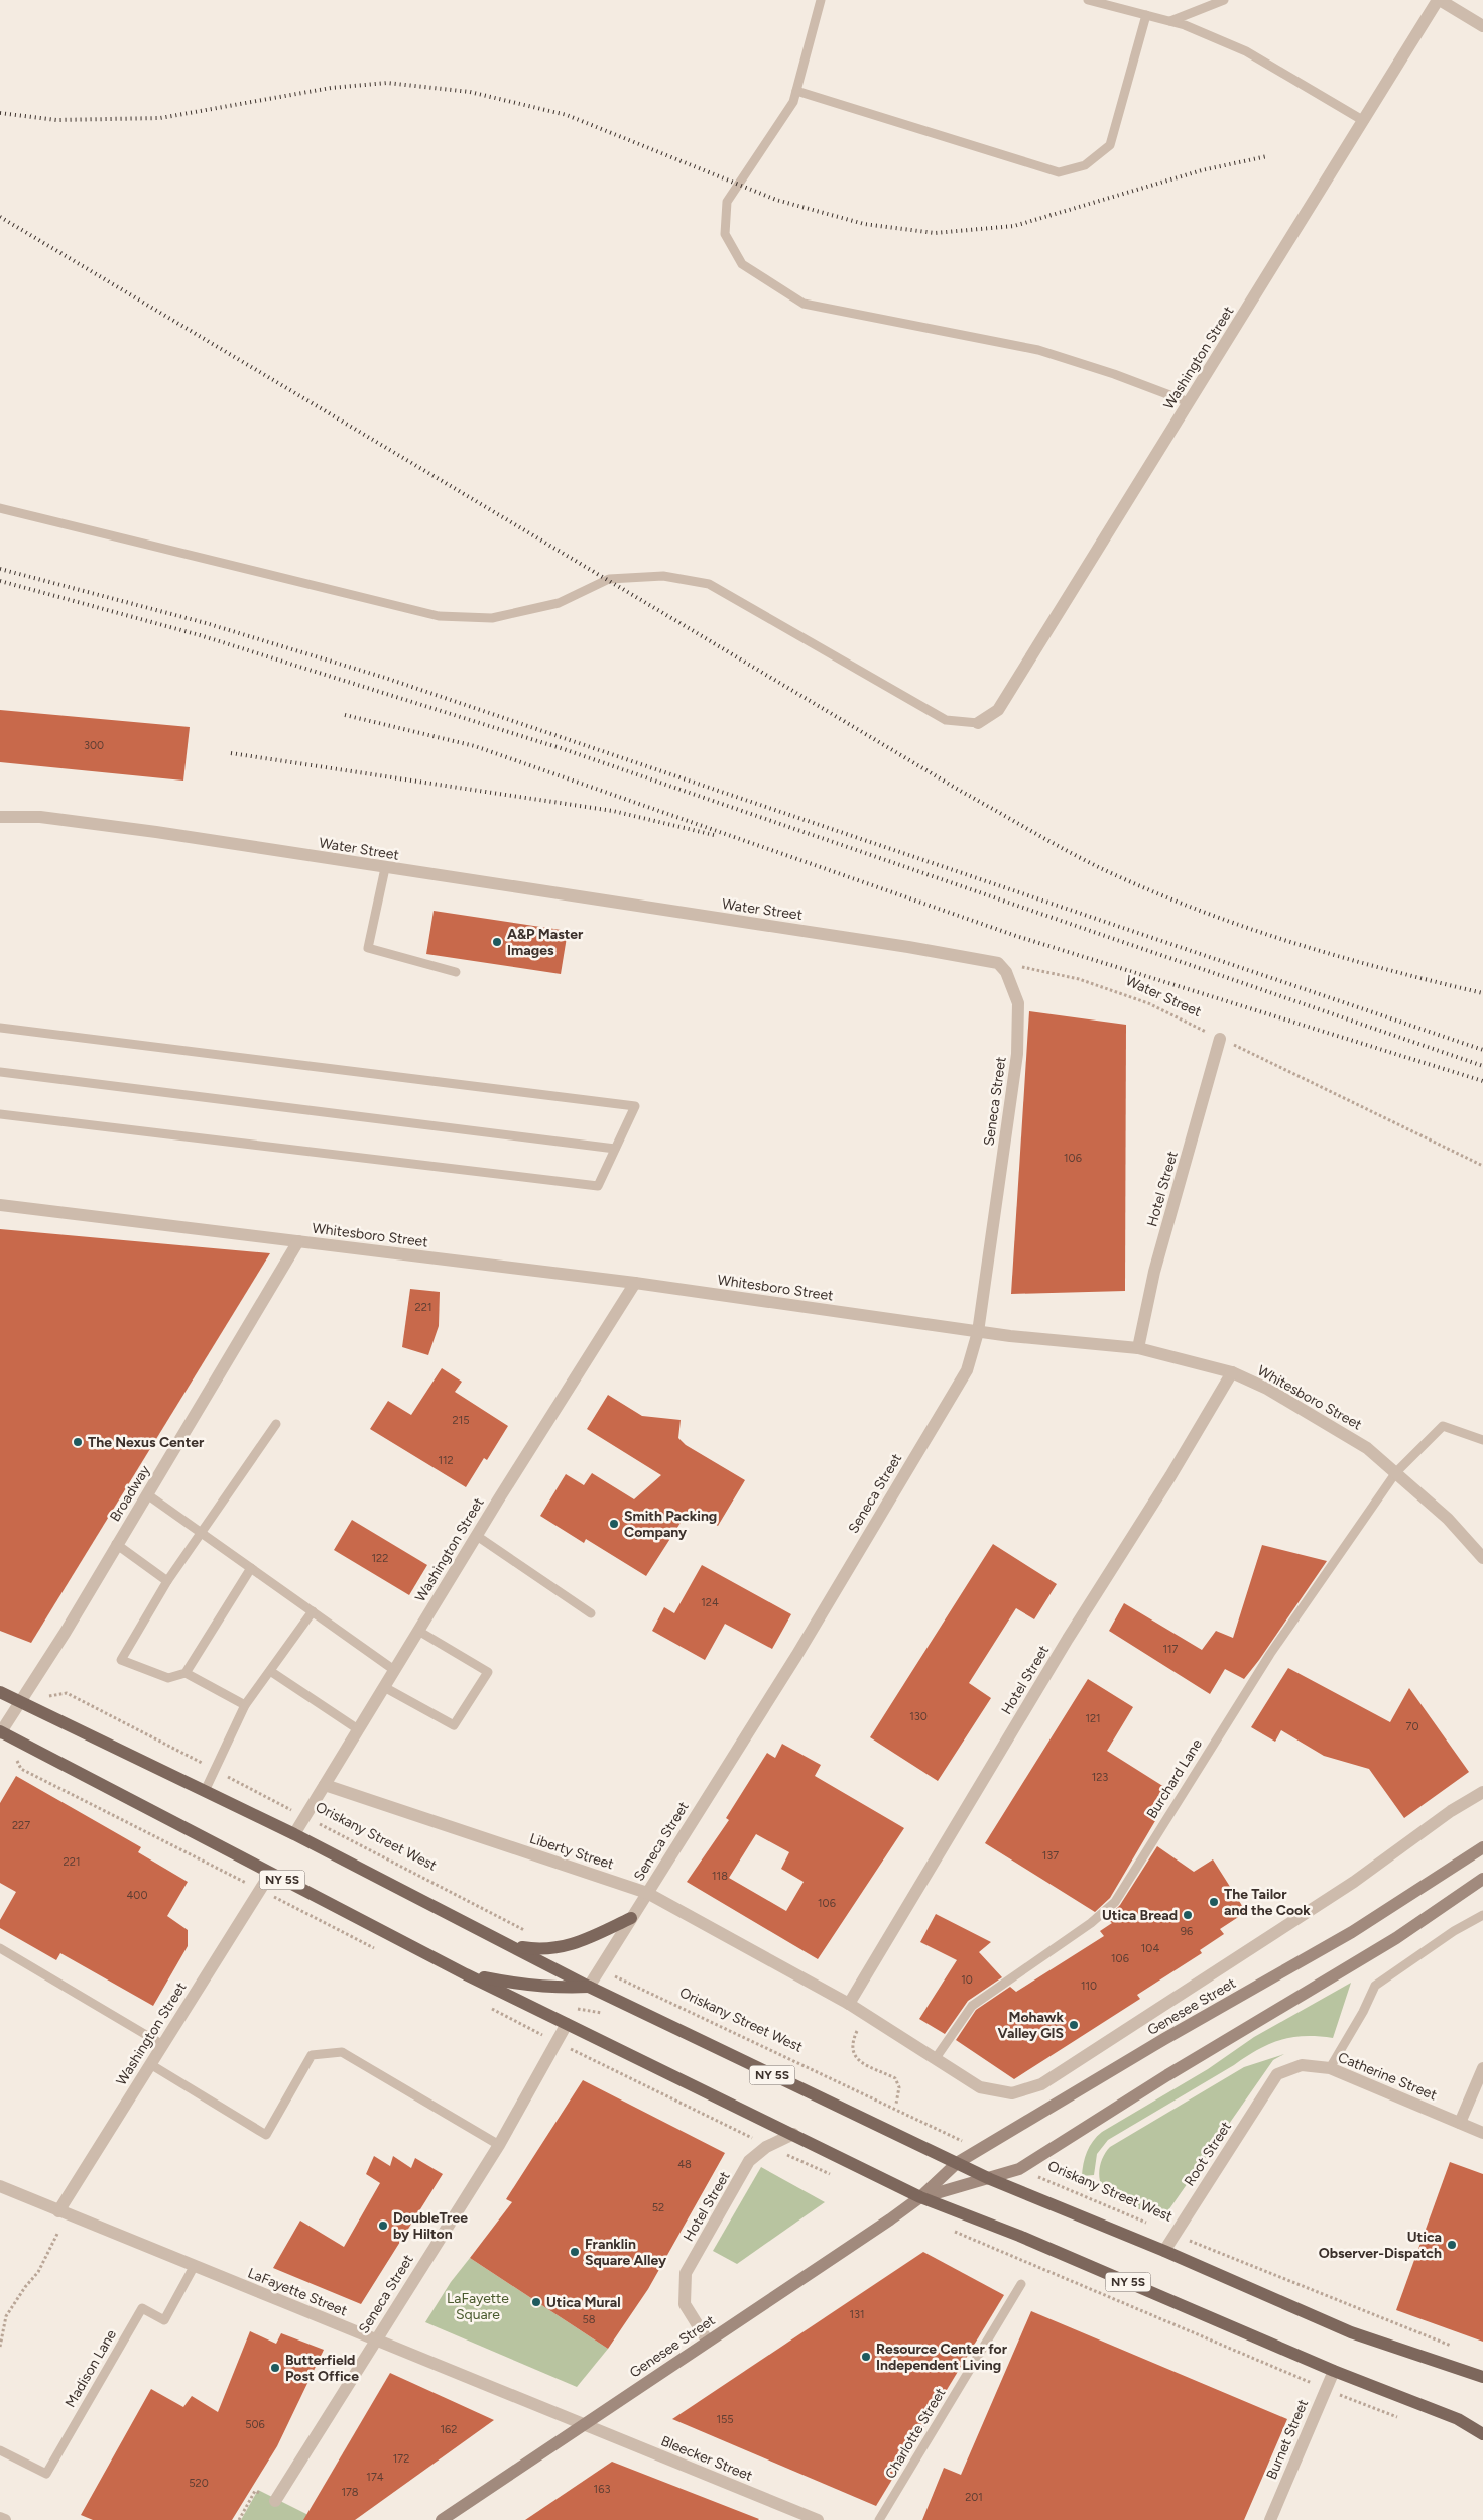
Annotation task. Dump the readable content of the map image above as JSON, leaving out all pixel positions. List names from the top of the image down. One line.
{"streets":{"main road":["NY 5S","Genesee Street"],"street":["Washington Street","Water Street","Seneca Street","Hotel Street","Whitesboro Street","Broadway","Liberty Street","Catherine Street","Root Street","LaFayette Street","Burnet Street","Bleecker Street"],"lane":["Burchard Lane","Madison Lane","Charlotte Street"],"path":["Oriskany Street West"]},"crossings":[["Washington Street","Whitesboro Street"],["Washington Street","Oriskany Street West"],["Washington Street","Liberty Street"],["Washington Street","NY 5S"],["Washington Street","LaFayette Street"],["Water Street","Seneca Street"],["Water Street","Hotel Street"],["Seneca Street","Whitesboro Street"],["Seneca Street","Oriskany Street West"],["Seneca Street","Liberty Street"],["Seneca Street","NY 5S"],["Seneca Street","LaFayette Street"],["Hotel Street","Whitesboro Street"],["Hotel Street","Liberty Street"],["Hotel Street","NY 5S"],["Hotel Street","Genesee Street"],["Whitesboro Street","Broadway"],["Whitesboro Street","Burchard Lane"],["Broadway","Oriskany Street West"],["Broadway","NY 5S"],["Burchard Lane","Liberty Street"],["Oriskany Street West","NY 5S"],["Oriskany Street West","Genesee Street"],["Oriskany Street West","Root Street"],["NY 5S","Genesee Street"],["NY 5S","Root Street"],["NY 5S","Burnet Street"],["Genesee Street","LaFayette Street"],["Genesee Street","Bleecker Street"],["Catherine Street","Root Street"],["LaFayette Street","Madison Lane"],["LaFayette Street","Bleecker Street"]],"parks":["LaFayette Square"],"places":["A&P Master Images","The Nexus Center","Smith Packing Company","The Tailor and the Cook","Utica Bread","Mohawk Valley GIS","DoubleTree by Hilton","Utica Observer-Dispatch","Franklin Square Alley","Utica Mural","Resource Center for Independent Living","Butterfield Post Office"],"house_numbers":["300","106","221","215","112","122","124","117","130","121","70","123","227","137","221","118","400","106","96","104","106","10","110","48","52","131","58","155","506","162","172","174","520","163","178","201"]}
